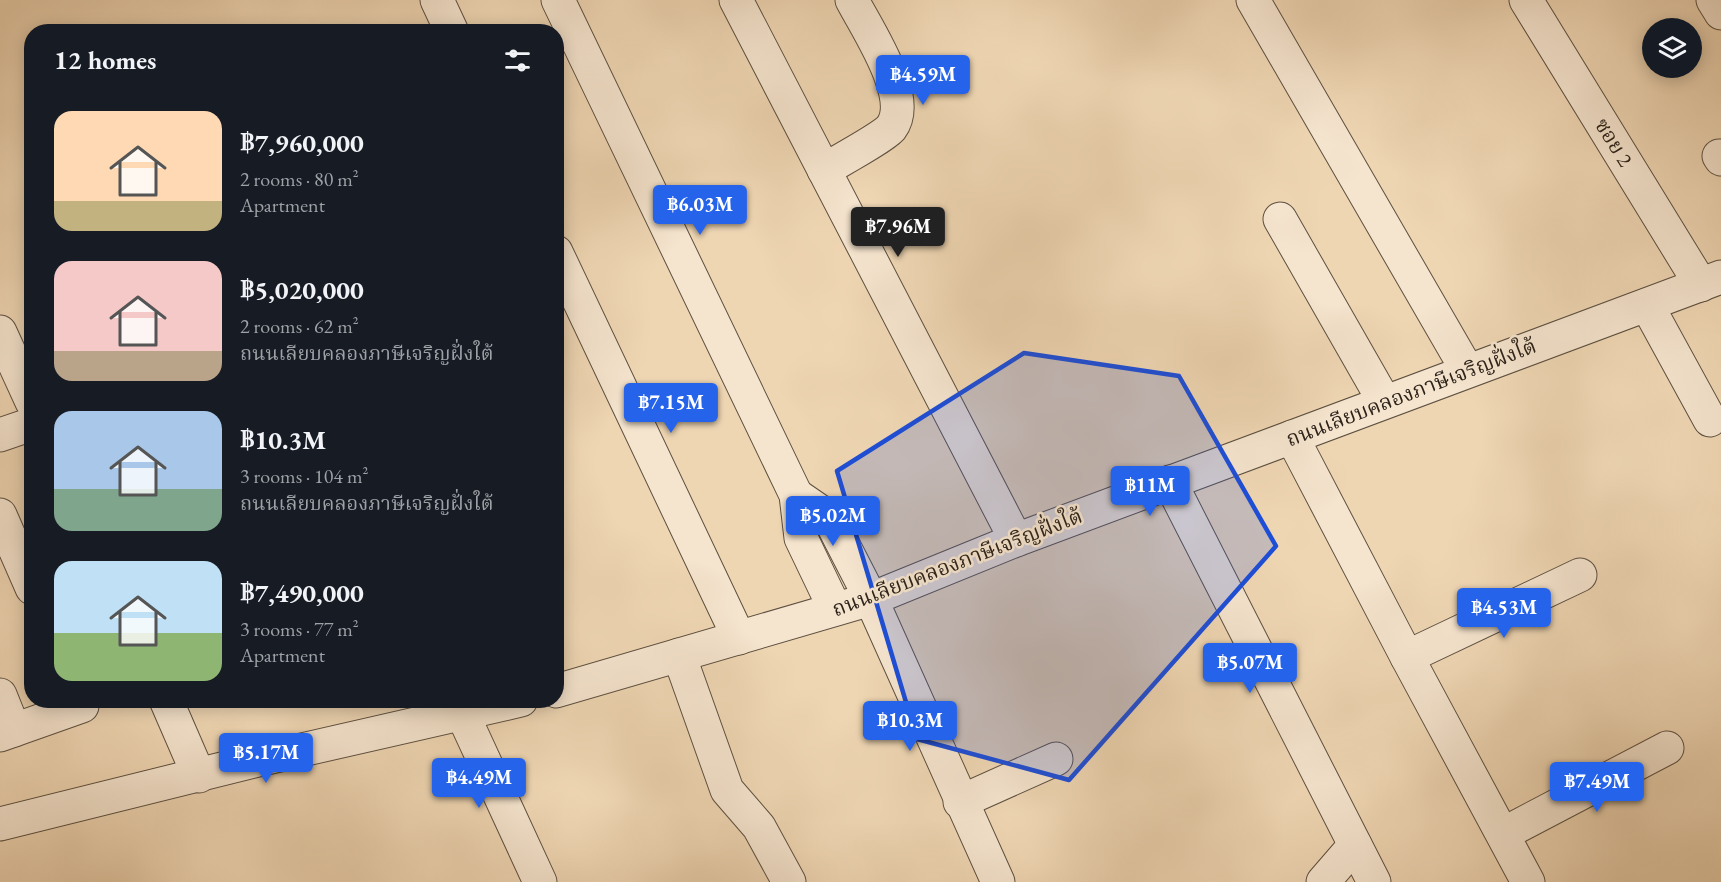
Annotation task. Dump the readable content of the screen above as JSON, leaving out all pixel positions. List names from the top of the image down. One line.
{"streets":{"street":["ซอย 2","ถนนเลียบคลองภาษีเจริญฝั่งใต้"]},"crossings":[["ซอย 2","ถนนเลียบคลองภาษีเจริญฝั่งใต้"]],"page":{"heading":"12 homes","price":["฿4.59M","฿6.03M","฿7.96M","฿7.15M","฿11M","฿5.02M","฿4.53M","฿5.07M","฿10.3M","฿5.17M","฿4.49M","฿7.49M"],"list":[{"name":"฿7,960,000","note":"2 rooms · 80 m² · Apartment"},{"name":"฿5,020,000","note":"2 rooms · 62 m² · ถนนเลียบคลองภาษีเจริญฝั่งใต้"},{"name":"฿10.3M","note":"3 rooms · 104 m² · ถนนเลียบคลองภาษีเจริญฝั่งใต้"},{"name":"฿7,490,000","note":"3 rooms · 77 m² · Apartment"}]}}
